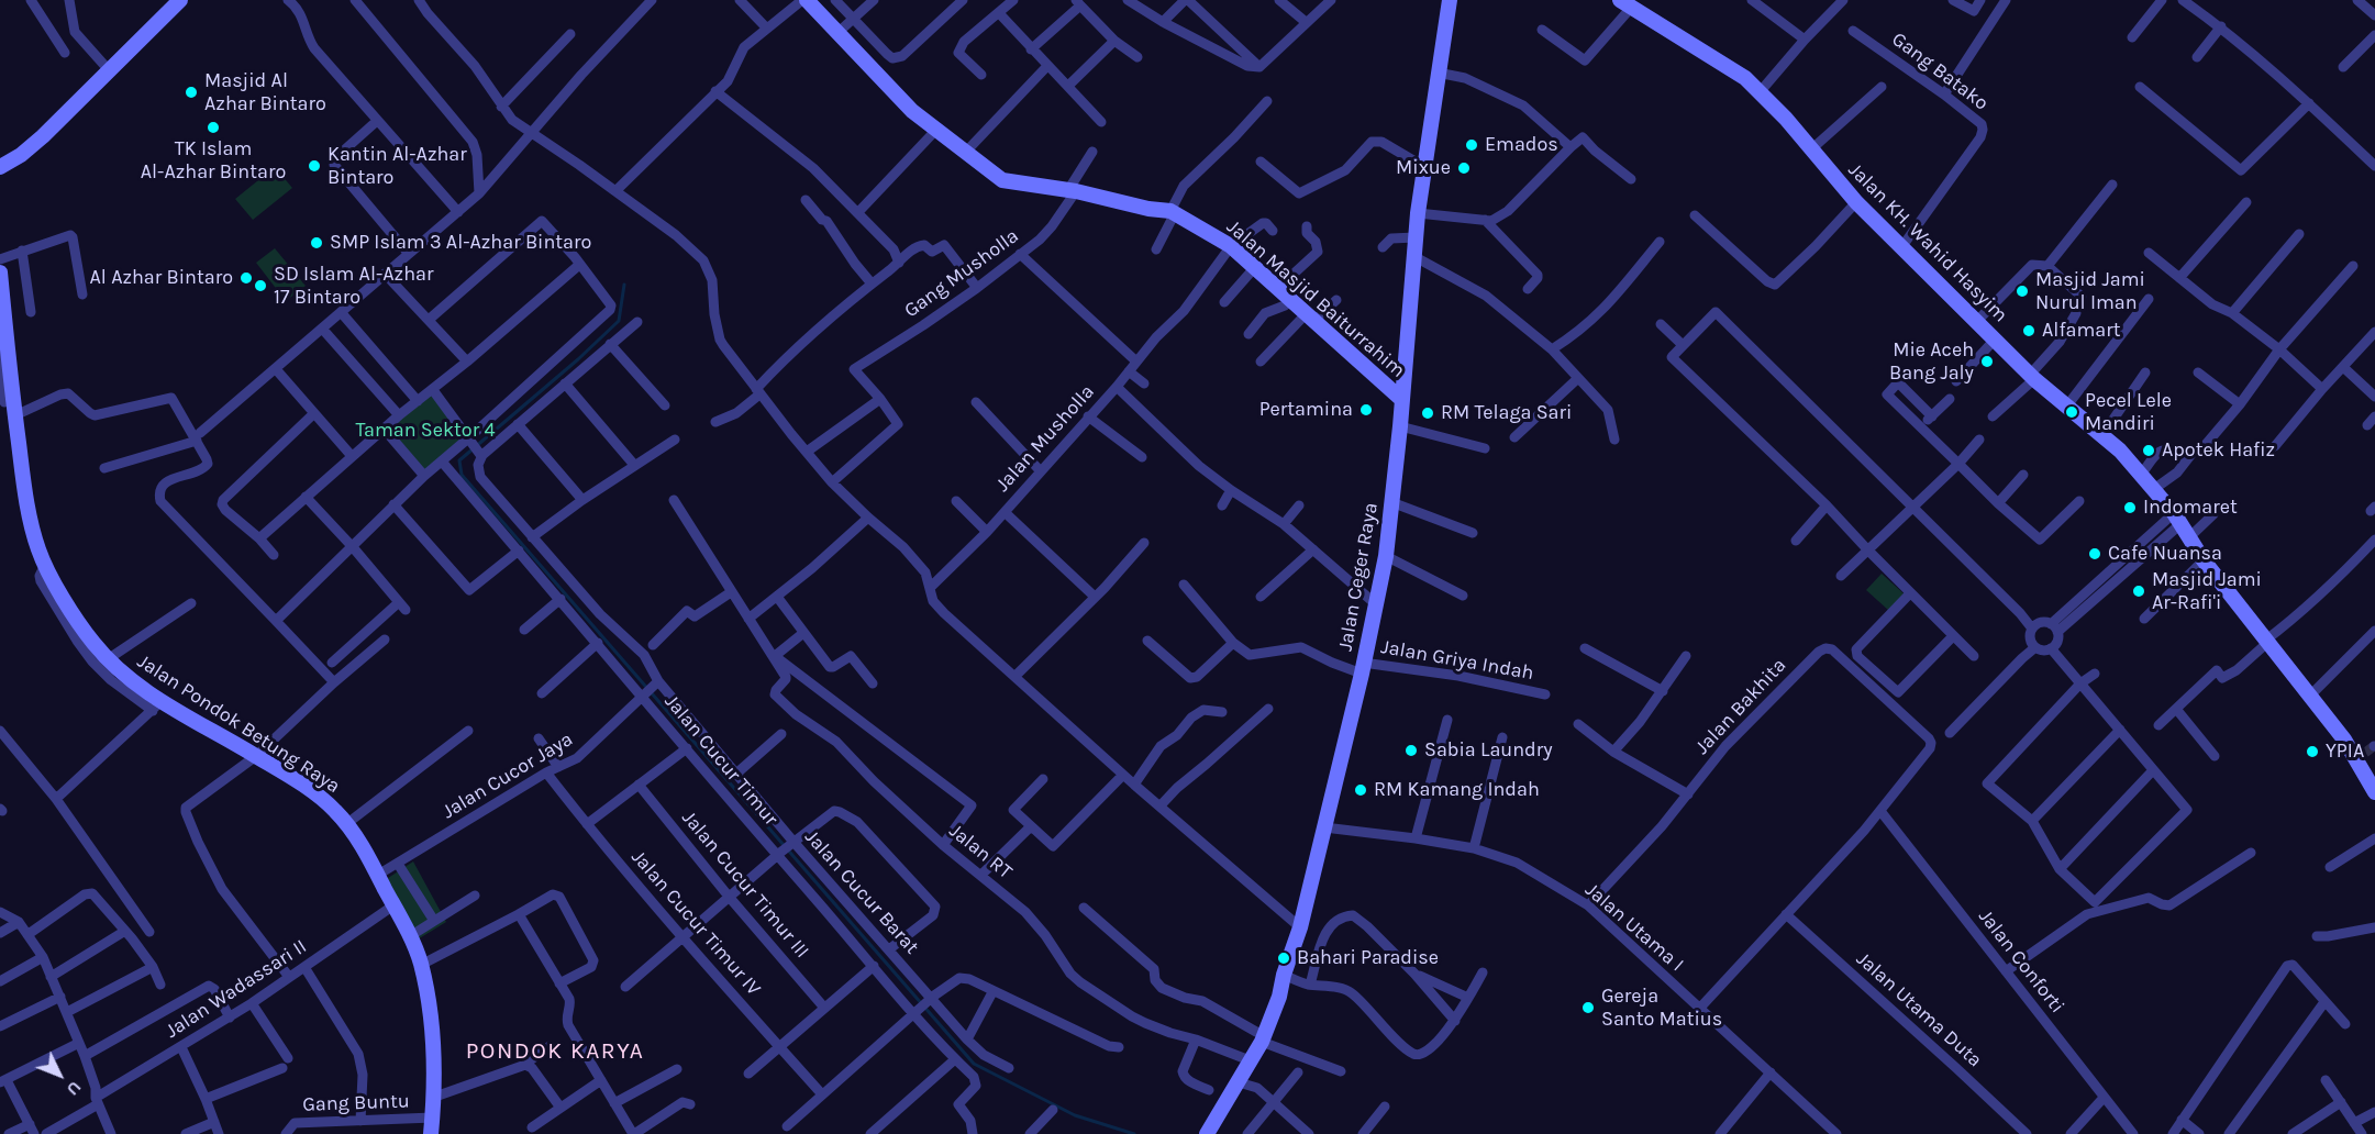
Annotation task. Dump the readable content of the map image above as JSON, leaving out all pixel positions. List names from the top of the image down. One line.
{"streets":{"main road":["Jalan KH. Wahid Hasyim","Jalan Masjid Baiturrahim","Jalan Ceger Raya","Jalan Pondok Betung Raya"],"street":["Gang Batako","Gang Musholla","Jalan Musholla","Jalan Griya Indah","Jalan Bakhita","Jalan Cucur Timur","Jalan Cucor Jaya","Jalan RT","Jalan Cucur Timur III","Jalan Cucur Barat","Jalan Cucur Timur IV","Jalan Utama I","Jalan Conforti","Jalan Wadassari II","Jalan Utama Duta","Gang Buntu"]},"crossings":[["Gang Batako","Jalan KH. Wahid Hasyim"],["Gang Musholla","Jalan Masjid Baiturrahim"],["Jalan Masjid Baiturrahim","Jalan Ceger Raya"],["Jalan Musholla","Jalan Ceger Raya"],["Jalan Ceger Raya","Jalan Griya Indah"],["Jalan Ceger Raya","Jalan RT"],["Jalan Ceger Raya","Jalan Utama I"],["Jalan Bakhita","Jalan Utama I"],["Jalan Bakhita","Jalan Conforti"],["Jalan Pondok Betung Raya","Jalan Cucor Jaya"],["Jalan Pondok Betung Raya","Jalan Wadassari II"],["Jalan Pondok Betung Raya","Gang Buntu"],["Jalan Cucur Timur","Jalan Cucor Jaya"],["Jalan Cucor Jaya","Jalan Cucur Barat"],["Jalan Cucor Jaya","Jalan Cucur Timur IV"]],"districts":["PONDOK KARYA"],"parks":["Taman Sektor 4"],"places":["Masjid Al Azhar Bintaro","TK Islam Al-Azhar Bintaro","Emados","Kantin Al-Azhar Bintaro","Mixue","SMP Islam 3 Al-Azhar Bintaro","Al Azhar Bintaro","SD Islam Al-Azhar 17 Bintaro","Masjid Jami Nurul Iman","Alfamart","Mie Aceh Bang Jaly","Pertamina","Pecel Lele Mandiri","RM Telaga Sari","Apotek Hafiz","Indomaret","Cafe Nuansa","Masjid Jami Ar-Rafi'i","Sabia Laundry","YPIA","RM Kamang Indah","Bahari Paradise","Gereja Santo Matius"],"north":"bottom right"}
